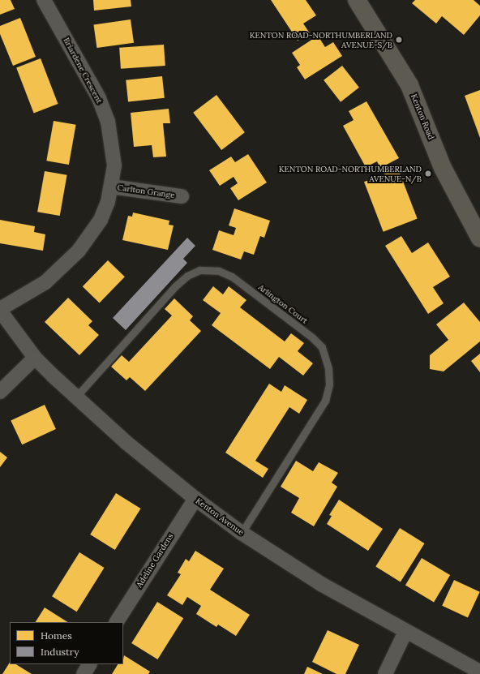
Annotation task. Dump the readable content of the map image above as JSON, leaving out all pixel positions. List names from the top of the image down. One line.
{"streets":{"street":["Briardene Crescent","Kenton Road","Carlton Grange","Kenton Avenue","Adeline Gardens"],"lane":["Arlington Court"]},"crossings":[["Briardene Crescent","Carlton Grange"],["Briardene Crescent","Kenton Avenue"],["Arlington Court","Kenton Avenue"],["Kenton Avenue","Adeline Gardens"]],"places":["KENTON ROAD-NORTHUMBERLAND AVENUE-S/B","KENTON ROAD-NORTHUMBERLAND AVENUE-N/B"],"legend":["Homes","Industry"]}
